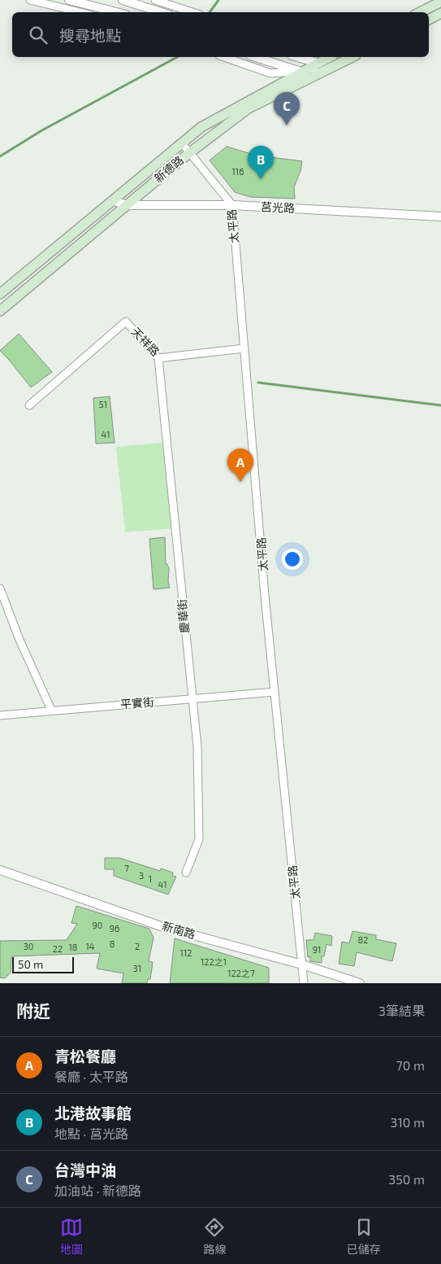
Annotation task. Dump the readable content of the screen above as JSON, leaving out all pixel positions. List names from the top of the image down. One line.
{"streets":{"main road":["新德路"],"street":["莒光路","太平路","天祥路","慶華街","平實街","新南路"]},"crossings":[["新德路","莒光路"],["新德路","太平路"],["莒光路","太平路"],["太平路","天祥路"],["太平路","平實街"],["太平路","新南路"],["天祥路","慶華街"],["慶華街","平實街"]],"house_numbers":["116","51","41","7","3","1","41","90","96","82","8","30","14","2","18","22","91","112","122之1","31","122之7"],"scale_bar":"50 m","page":{"search":"搜尋地點","pins":["C","B","A"],"scale":"50 m","heading":["附近","3筆結果"],"list":[{"mark":"A","name":"青松餐廳","note":"餐廳 · 太平路","value":"70 m"},{"mark":"B","name":"北港故事館","note":"地點 · 莒光路","value":"310 m"},{"mark":"C","name":"台灣中油","note":"加油站 · 新德路","value":"350 m"}],"nav":["地圖","路線","已儲存"]}}
